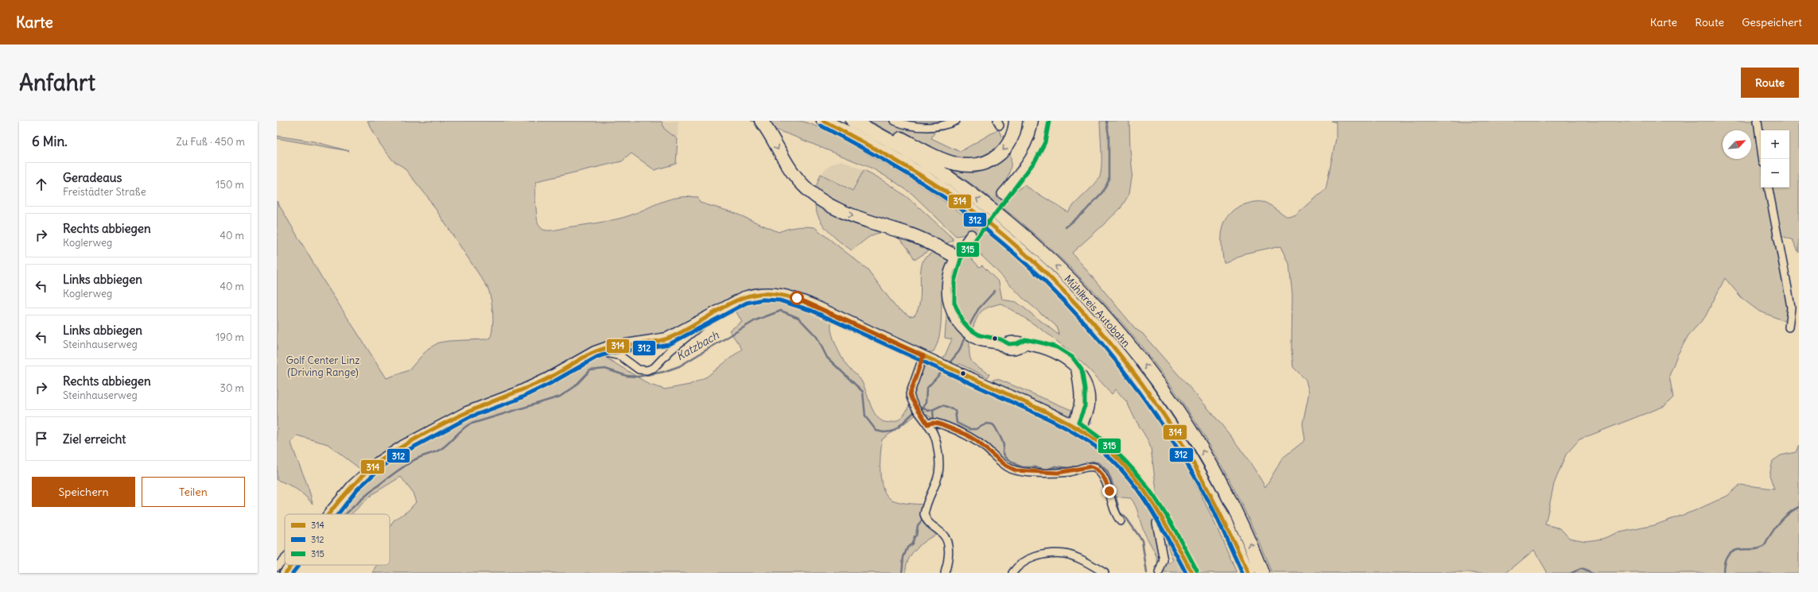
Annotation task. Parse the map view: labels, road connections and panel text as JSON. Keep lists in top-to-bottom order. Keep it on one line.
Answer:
{"streets":{"highway":["Mühlkreis Autobahn"]},"water":["Katzbach"],"parks":["Golf Center Linz (Driving Range)"],"lines":["transit line 314","transit line 315","transit line 312"],"legend":["314","312","315"],"north":"top right","page":{"header":"Karte","nav":["Karte","Route","Gespeichert"],"buttons":["Route",["Speichern","Teilen"]],"title":"Anfahrt","heading":["6 Min.","Zu Fuß · 450 m"],"map_buttons":["+","−"],"list":[["Geradeaus","Freistädter Straße","150 m"],["Rechts abbiegen","Koglerweg","40 m"],["Links abbiegen","Koglerweg","40 m"],["Links abbiegen","Steinhauserweg","190 m"],["Rechts abbiegen","Steinhauserweg","30 m"],"Ziel erreicht"]}}
